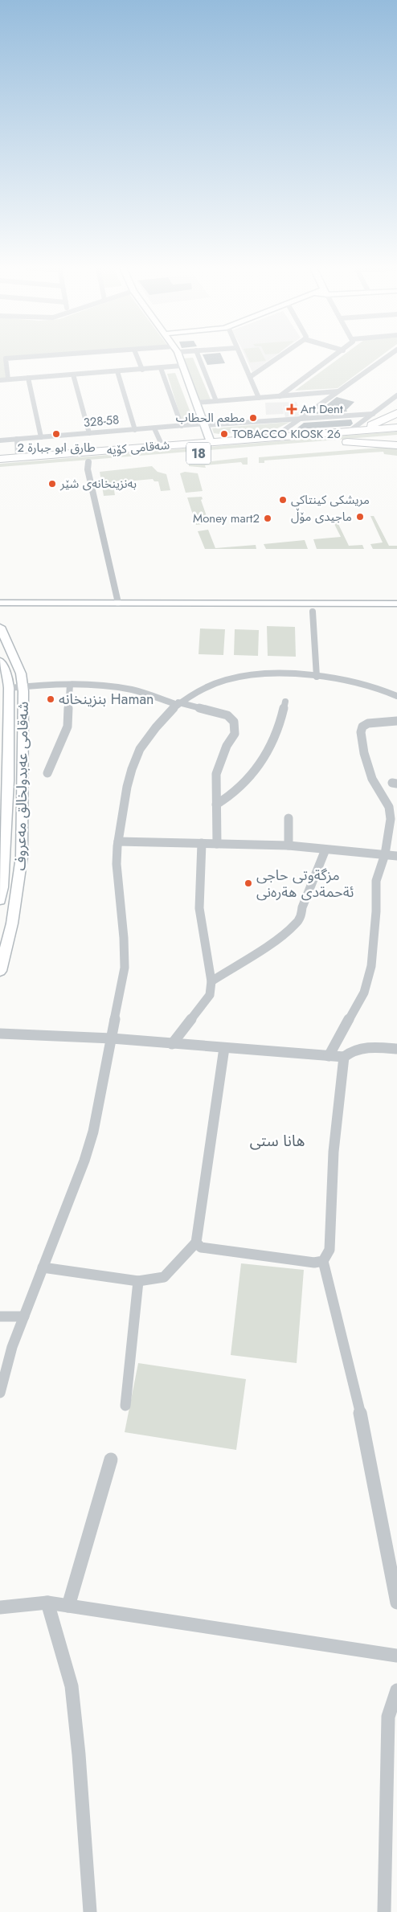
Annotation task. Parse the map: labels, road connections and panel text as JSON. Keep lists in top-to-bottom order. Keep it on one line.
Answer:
{"streets":{"highway":["شەقامی کۆیە","18"],"street":["328-58","شەقامی عەبدولخالق مەعروف"]},"districts":["هانا ستى"],"places":{"health":["Art Dent"],"other":["مطعم الحطاب","طارق ابو جبارة 2","TOBACCO KIOSK 26","بەنزینخانەی شێر","مریشکی کینتاکی","ماجیدی مۆڵ","Money mart2","بنزینخانە Haman","مزگةوتی حاجی ئةحمةدی هةرەنی"]}}
